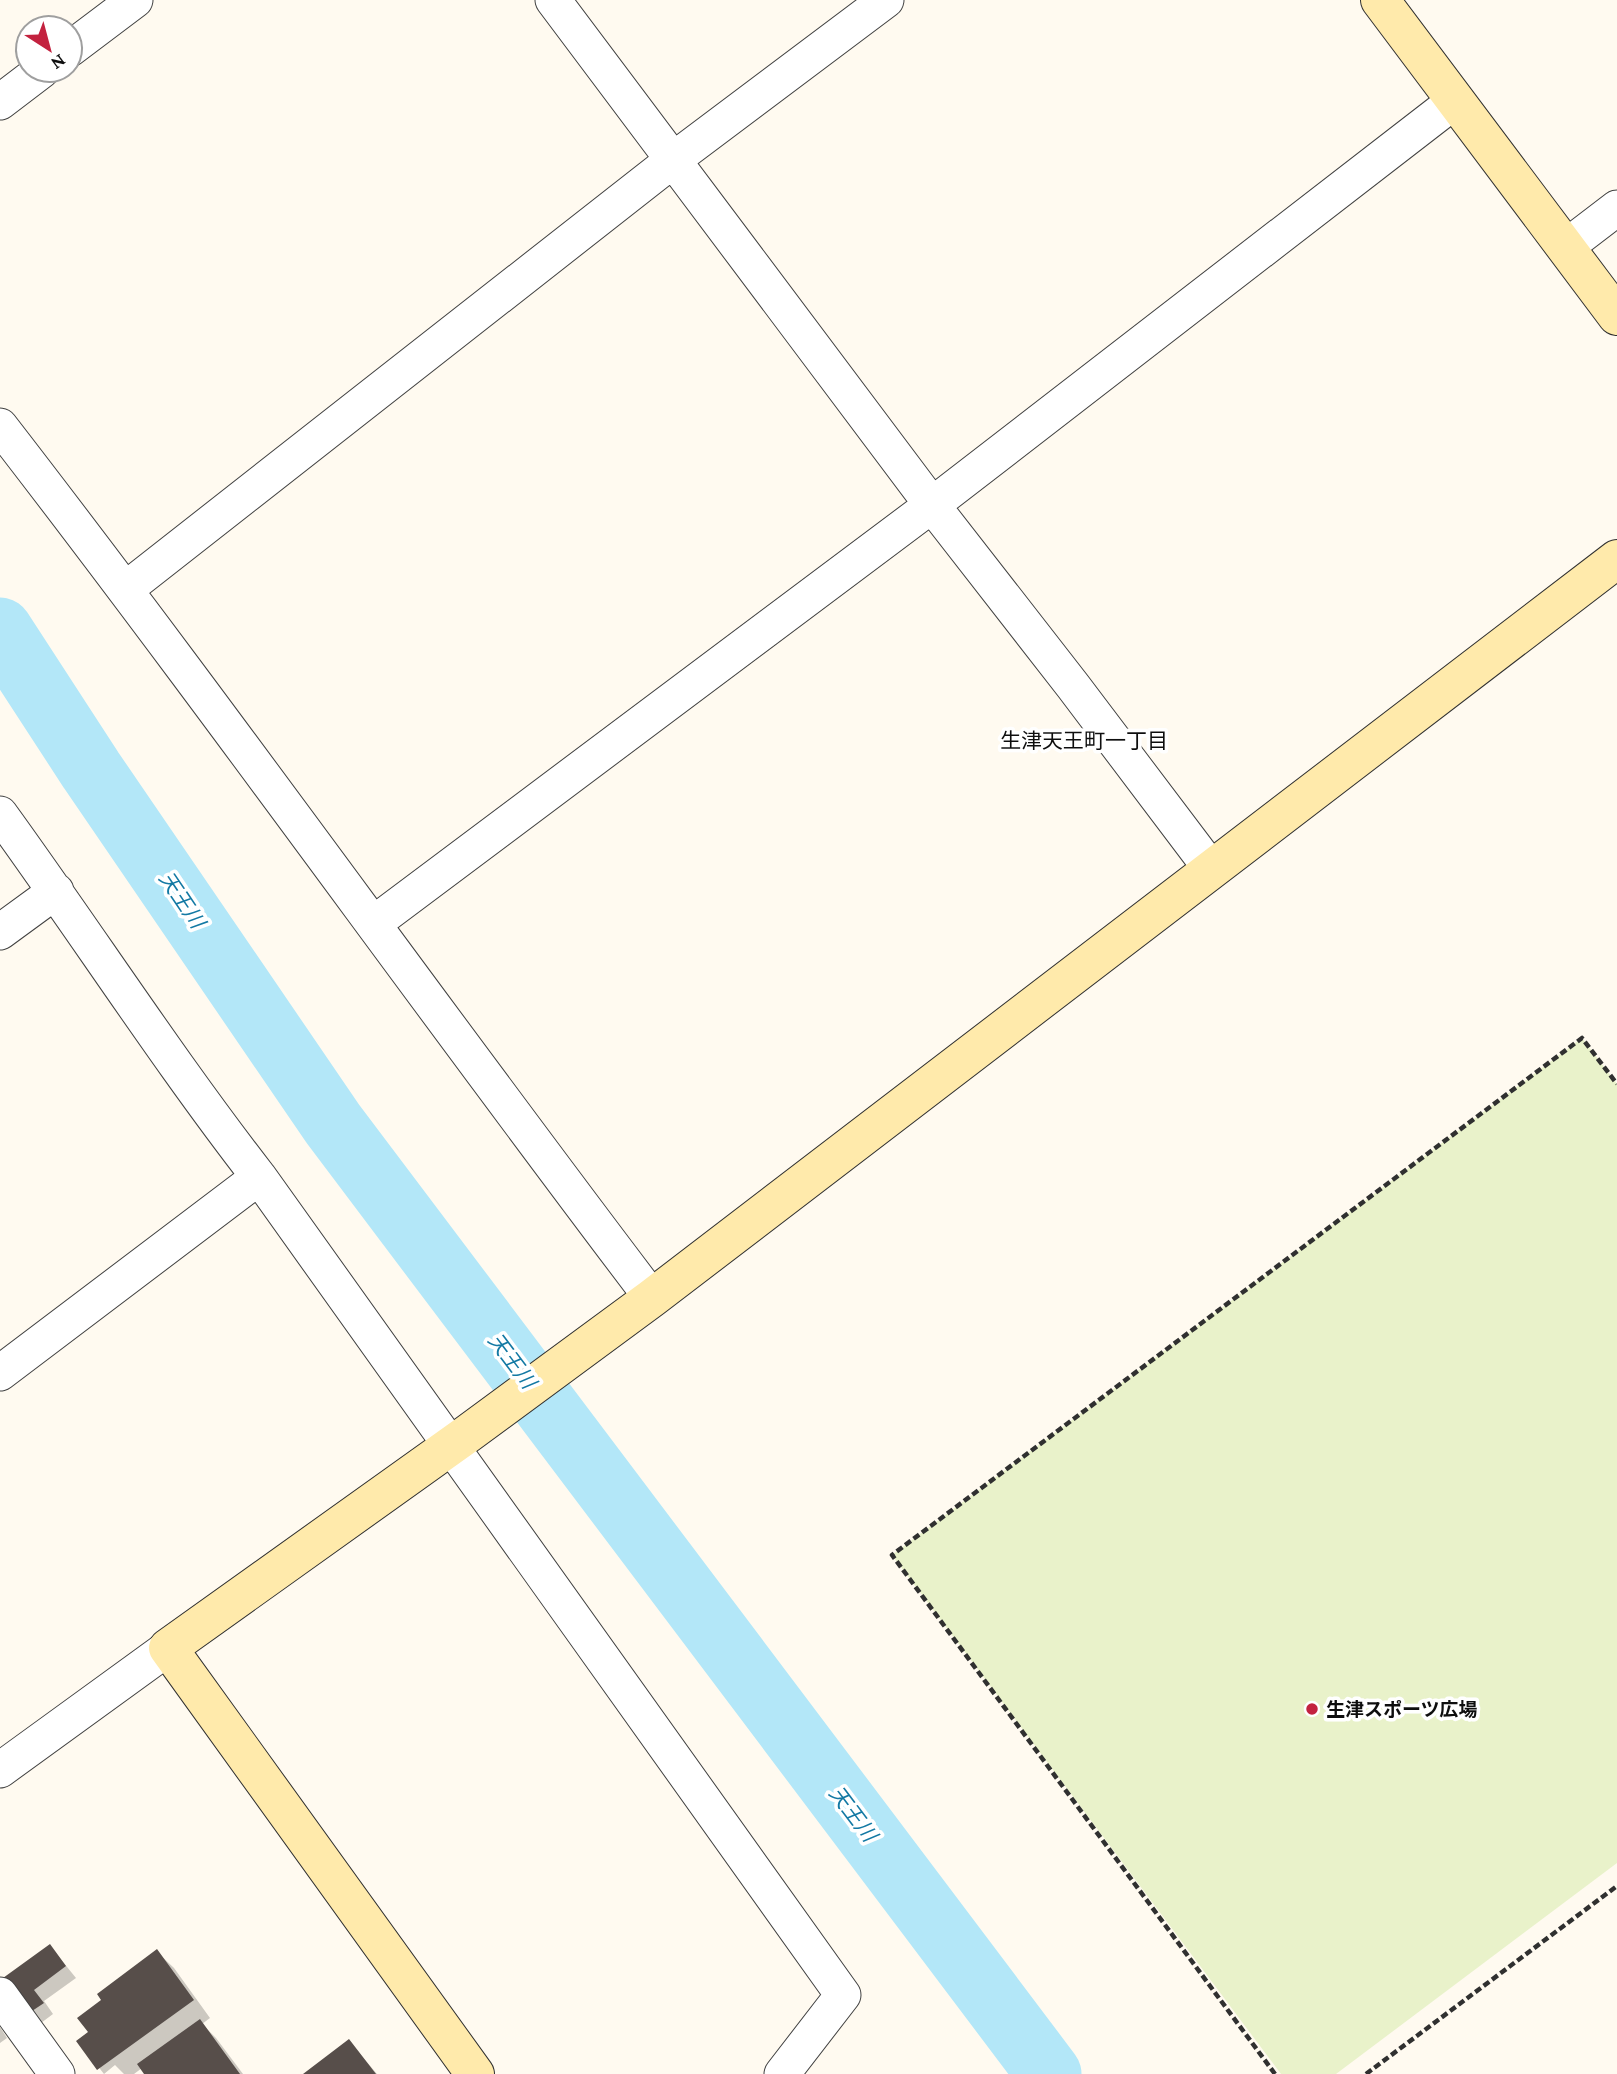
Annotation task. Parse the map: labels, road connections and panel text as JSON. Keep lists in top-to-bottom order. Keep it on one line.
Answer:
{"districts":["生津天王町一丁目"],"water":["天王川"],"places":["生津スポーツ広場"],"north":"bottom right"}
